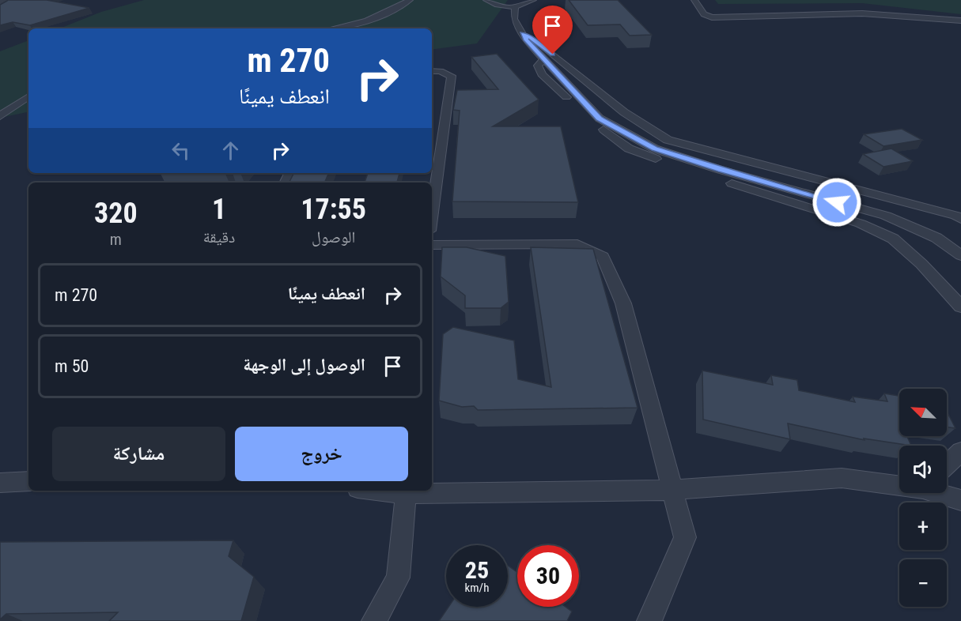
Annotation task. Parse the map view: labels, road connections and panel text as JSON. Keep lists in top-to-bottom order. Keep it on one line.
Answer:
{"north":"top left","page":{"turn":["270 m","انعطف يمينًا"],"eta":["17:55","الوصول","1","دقيقة","320","m"],"list":[{"name":"انعطف يمينًا","value":"270 m"},{"name":"الوصول إلى الوجهة","value":"50 m"}],"map_buttons":["+","−"],"buttons":["خروج","مشاركة"],"speed":"25 km/h","limit":"30"}}
